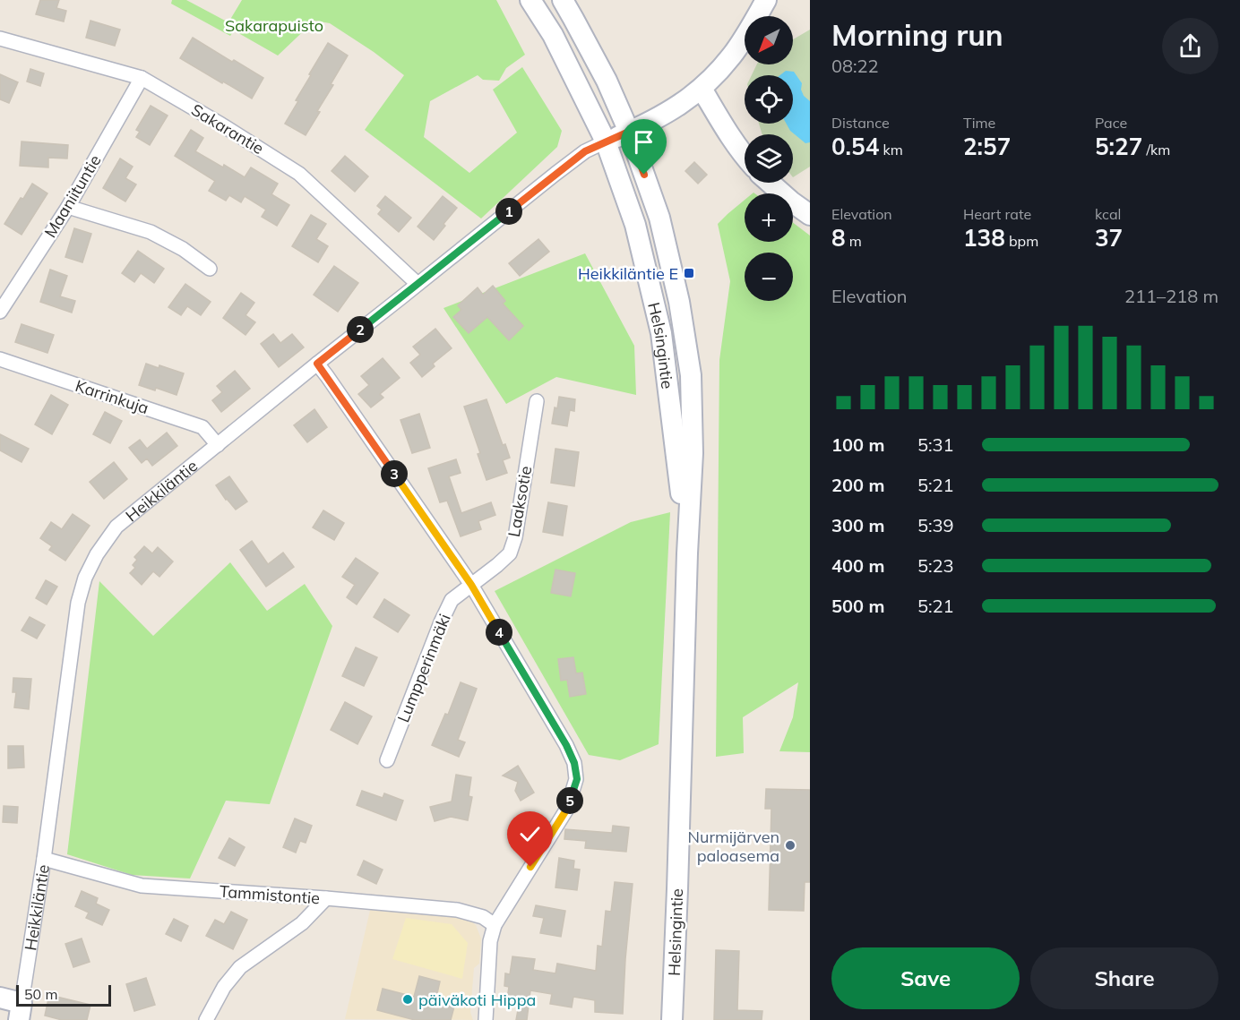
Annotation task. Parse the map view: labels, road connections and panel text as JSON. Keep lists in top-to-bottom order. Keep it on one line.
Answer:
{"streets":{"main road":["Helsingintie"],"street":["Sakarantie","Maaniituntie","Karrinkuja","Heikkiläntie","Laaksotie","Lumpperinmäki","Tammistontie"]},"crossings":[["Sakarantie","Maaniituntie"],["Sakarantie","Heikkiläntie"],["Helsingintie","Heikkiläntie"],["Karrinkuja","Heikkiläntie"],["Heikkiläntie","Tammistontie"],["Laaksotie","Lumpperinmäki"]],"parks":["Sakarapuisto"],"places":{"transit":["Heikkiläntie E"],"other":["Nurmijärven paloasema","päiväkoti Hippa"]},"scale_bar":"50 m","north":"bottom left","page":{"heading":["Morning run","08:22"],"map_buttons":["+","−"],"stats":[["Distance","0.54 km"],["Time","2:57"],["Pace","5:27 /km"],["Elevation","8 m"],["Heart rate","138 bpm"],["kcal","37"]],"pins":["1","2","3","4","5"],"chart":["Elevation","211–218 m"],"list":[{"name":"100 m","note":"5:31"},{"name":"200 m","note":"5:21"},{"name":"300 m","note":"5:39"},{"name":"400 m","note":"5:23"},{"name":"500 m","note":"5:21"}],"buttons":["Save","Share"],"scale":"50 m"}}
